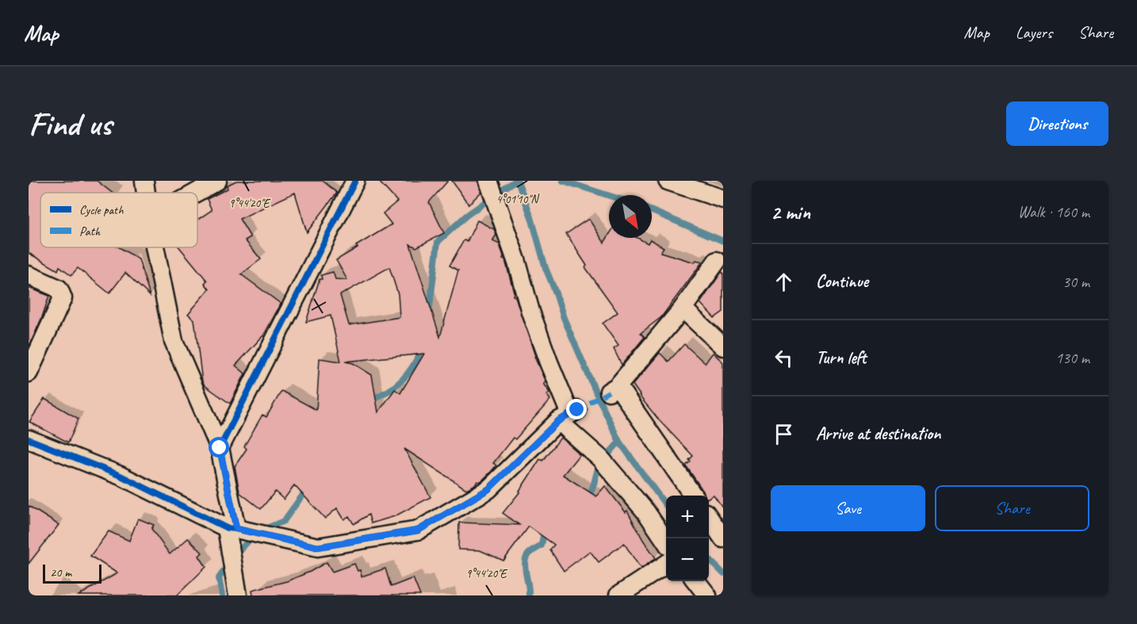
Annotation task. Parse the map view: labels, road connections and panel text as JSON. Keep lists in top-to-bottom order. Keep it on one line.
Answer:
{"legend":["Cycle path","Path"],"scale_bar":"20 m","north":"bottom right","page":{"header":"Map","nav":["Map","Layers","Share"],"buttons":["Directions",["Save","Share"]],"title":"Find us","heading":["2 min","Walk · 160 m"],"list":[["Continue","30 m"],["Turn left","130 m"],"Arrive at destination"],"map_buttons":["+","−"],"scale":"20 m"},"coordinates":["4°01'10\"N","9°44'20\"E"]}
